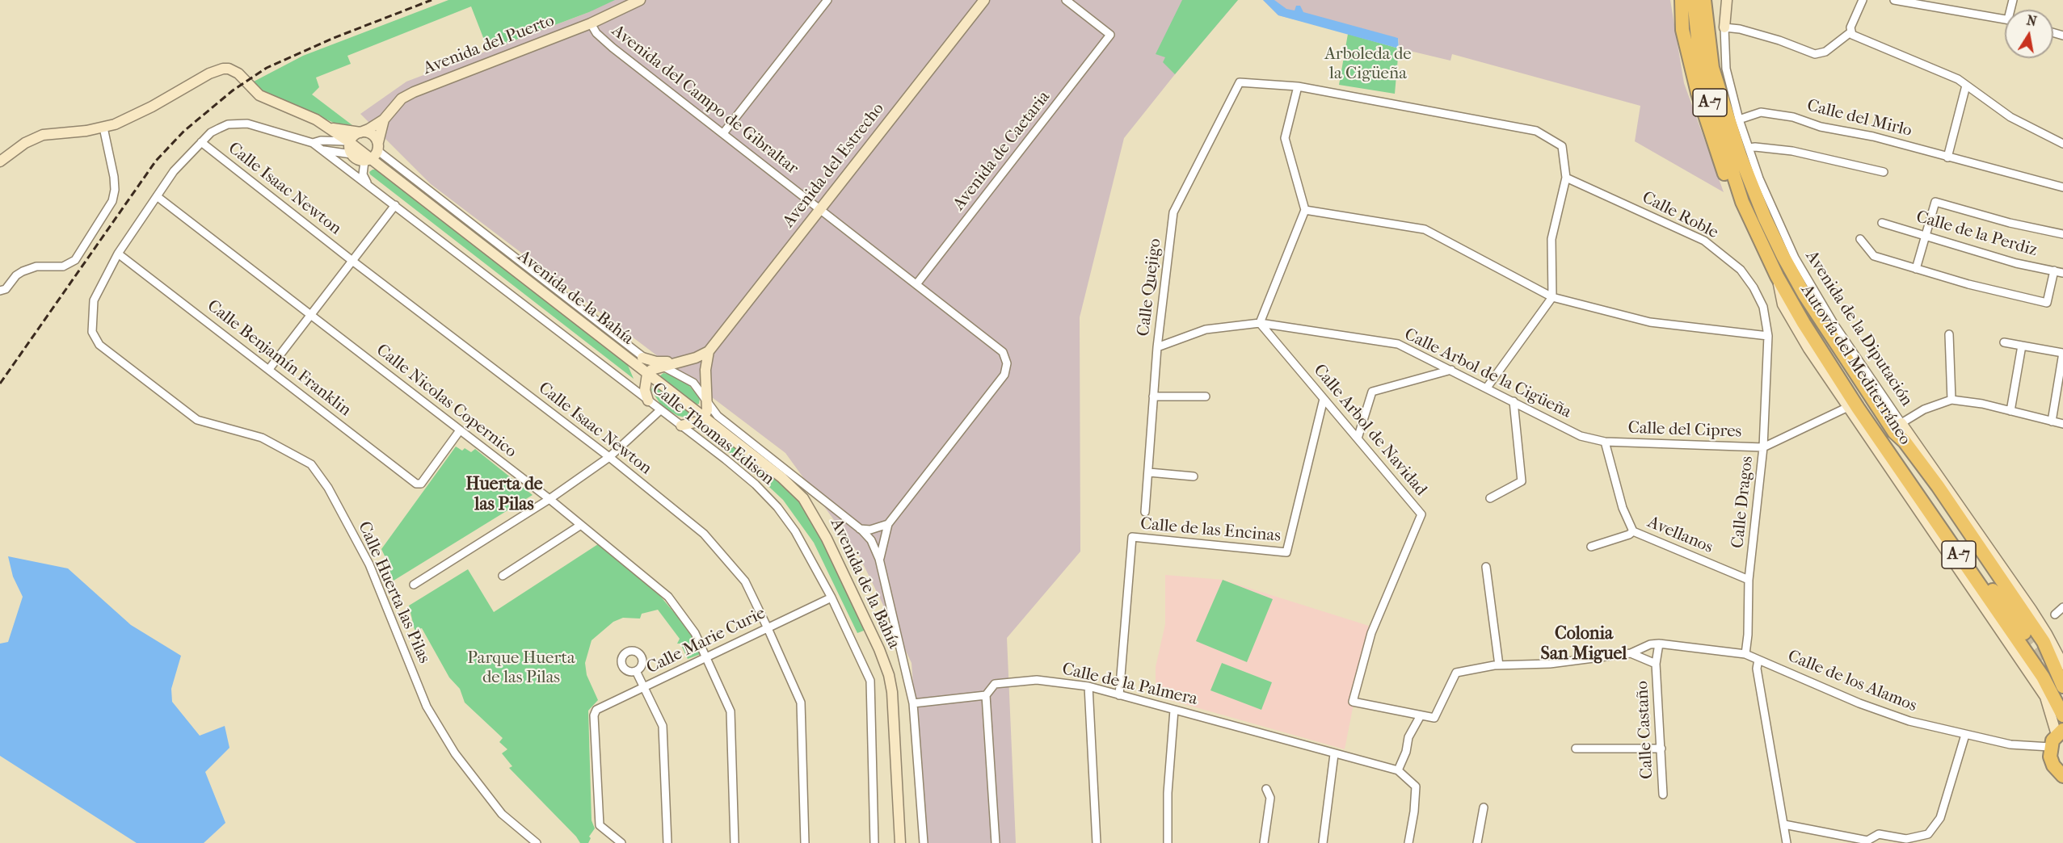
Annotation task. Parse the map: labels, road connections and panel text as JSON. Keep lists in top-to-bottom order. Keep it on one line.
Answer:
{"streets":{"highway":["A-7","Autovía del Mediterráneo"],"street":["Avenida del Puerto","Avenida del Campo de Gibraltar","Calle del Mirlo","Avenida de Caetaria","Avenida del Estrecho","Calle Isaac Newton","Calle Roble","Calle de la Perdiz","Calle Quejigo","Avenida de la Bahía","Avenida de la Diputación","Calle Benjamín Franklin","Calle Arbol de la Cigüeña","Calle Nicolas Copernico","Calle Arbol de Navidad","Calle del Cipres","Calle Thomas Edison","Calle Dragos","Calle de las Encinas","Avellanos","Calle Huerta las Pilas","Calle Marie Curie","Calle de los Alamos","Calle de la Palmera","Calle Castaño"]},"crossings":[["Avenida del Puerto","Avenida del Campo de Gibraltar"],["Avenida del Campo de Gibraltar","Avenida de Caetaria"],["Avenida del Campo de Gibraltar","Avenida del Estrecho"],["Avenida del Campo de Gibraltar","Avenida de la Bahía"],["Calle del Mirlo","Avenida de la Diputación"],["Calle Isaac Newton","Calle Huerta las Pilas"],["Calle Isaac Newton","Calle Marie Curie"],["Calle Roble","Calle del Cipres"],["Calle Roble","Calle Dragos"],["Calle Quejigo","Calle Arbol de la Cigüeña"],["Avenida de la Bahía","Calle de la Palmera"],["Avenida de la Diputación","Autovía del Mediterráneo"],["Calle Benjamín Franklin","Calle Nicolas Copernico"],["Calle Benjamín Franklin","Calle Huerta las Pilas"],["Autovía del Mediterráneo","Calle Dragos"],["Calle Arbol de la Cigüeña","Calle Arbol de Navidad"],["Calle Arbol de la Cigüeña","Calle del Cipres"],["Calle Arbol de la Cigüeña","Avellanos"],["Calle Nicolas Copernico","Calle Huerta las Pilas"],["Calle Nicolas Copernico","Calle Marie Curie"],["Calle Arbol de Navidad","Calle de las Encinas"],["Calle del Cipres","Calle Dragos"],["Calle del Cipres","Avellanos"],["Calle Thomas Edison","Calle Marie Curie"],["Calle Dragos","Avellanos"],["Calle Dragos","Calle de los Alamos"],["Calle de las Encinas","Calle de la Palmera"],["Calle de los Alamos","Calle Castaño"]],"districts":["Huerta de las Pilas","Colonia San Miguel"],"parks":["Arboleda de la Cigüeña","Parque Huerta de las Pilas"],"north":"top"}
